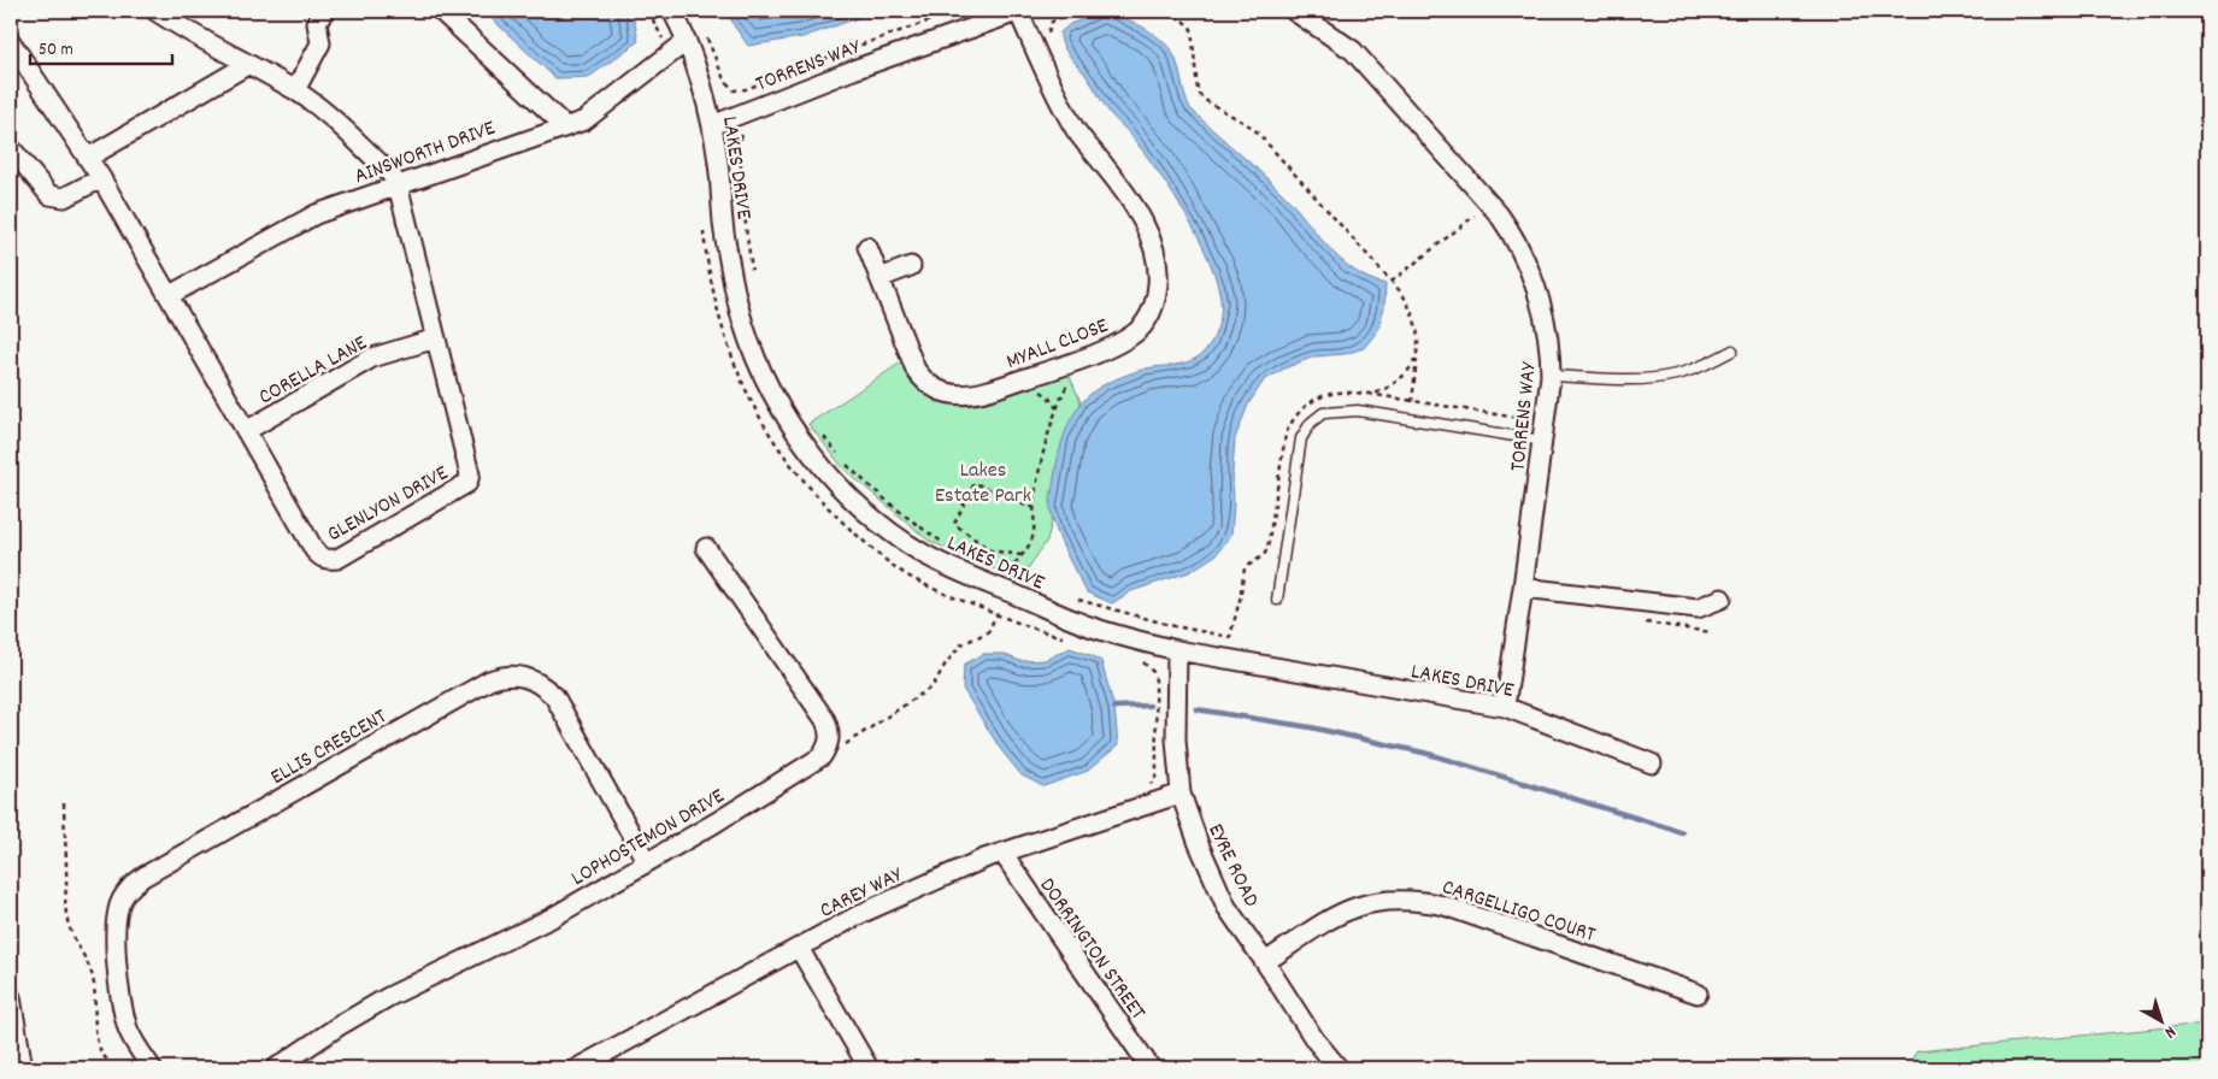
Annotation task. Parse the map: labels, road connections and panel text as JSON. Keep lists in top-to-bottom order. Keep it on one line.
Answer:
{"streets":{"street":["TORRENS WAY","AINSWORTH DRIVE","LAKES DRIVE","MYALL CLOSE","CORELLA LANE","GLENLYON DRIVE","ELLIS CRESCENT","LOPHOSTEMON DRIVE","EYRE ROAD","CAREY WAY","CARGELLIGO COURT","DORRINGTON STREET"]},"crossings":[["TORRENS WAY","LAKES DRIVE"],["TORRENS WAY","MYALL CLOSE"],["AINSWORTH DRIVE","LAKES DRIVE"],["AINSWORTH DRIVE","GLENLYON DRIVE"],["LAKES DRIVE","EYRE ROAD"],["CORELLA LANE","GLENLYON DRIVE"],["ELLIS CRESCENT","LOPHOSTEMON DRIVE"],["EYRE ROAD","CAREY WAY"],["EYRE ROAD","CARGELLIGO COURT"],["CAREY WAY","DORRINGTON STREET"]],"parks":["Lakes Estate Park"],"scale_bar":"50 m","north":"bottom right"}
